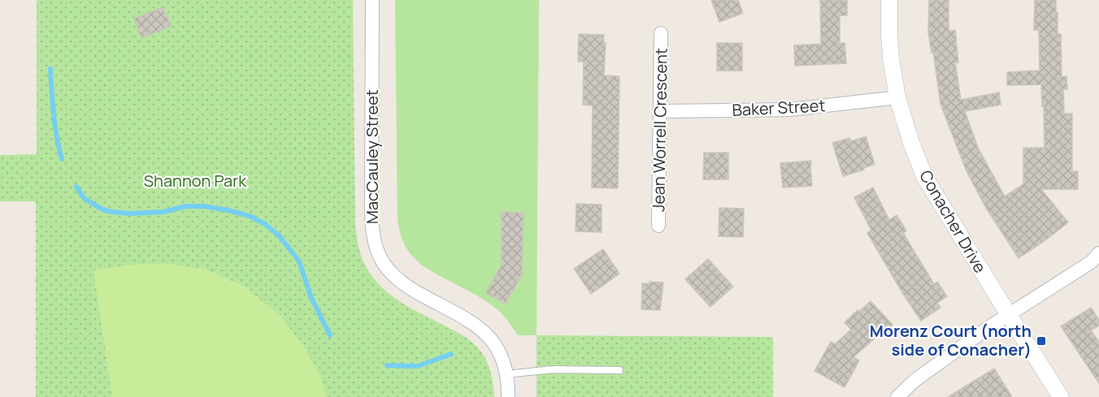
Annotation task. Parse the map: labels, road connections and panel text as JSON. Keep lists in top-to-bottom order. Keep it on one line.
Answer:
{"streets":{"street":["Baker Street","Jean Worrell Crescent","MacCauley Street","Conacher Drive"]},"crossings":[["Baker Street","Jean Worrell Crescent"],["Baker Street","Conacher Drive"]],"parks":["Shannon Park"],"places":{"transit":["Morenz Court (north side of Conacher)"]}}
